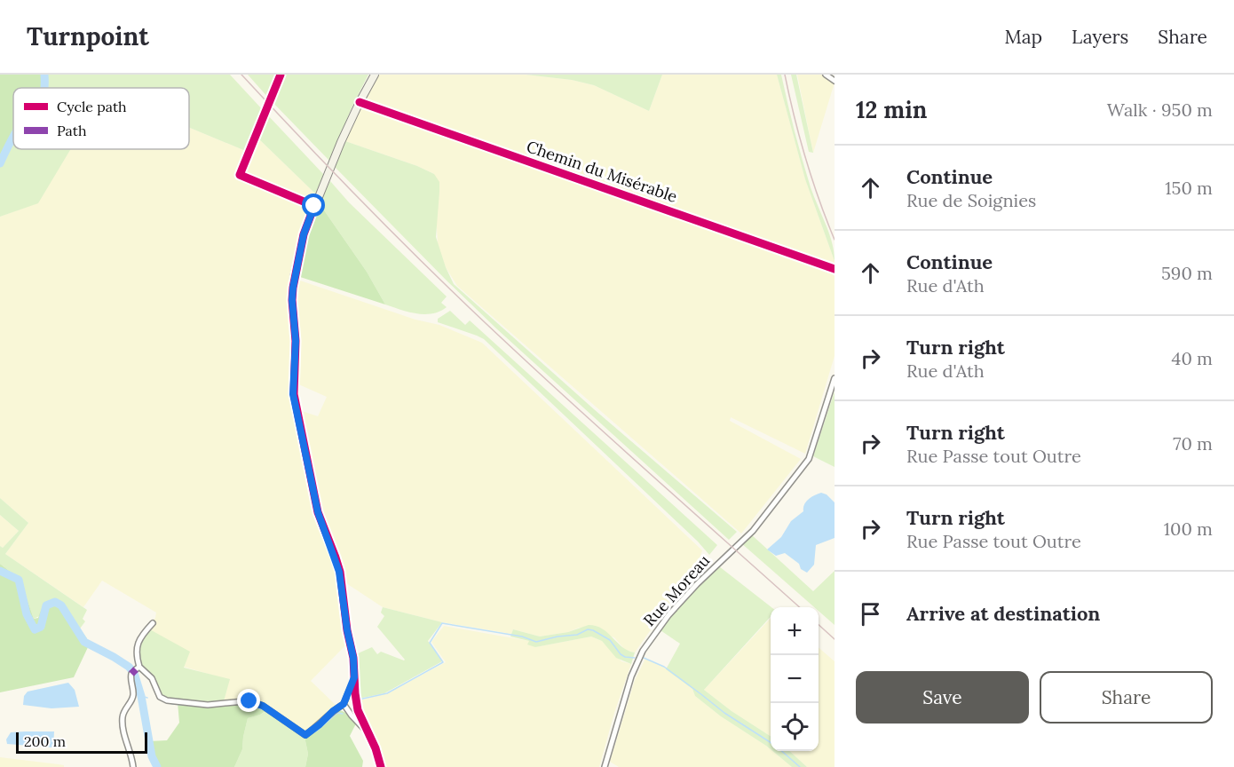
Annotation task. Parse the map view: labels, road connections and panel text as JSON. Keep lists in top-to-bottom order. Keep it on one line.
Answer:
{"streets":{"street":["Chemin du Misérable","Rue Moreau"]},"legend":["Cycle path","Path"],"scale_bar":"200 m","page":{"header":"Turnpoint","nav":["Map","Layers","Share"],"heading":["12 min","Walk · 950 m"],"list":[["Continue","Rue de Soignies","150 m"],["Continue","Rue d'Ath","590 m"],["Turn right","Rue d'Ath","40 m"],["Turn right","Rue Passe tout Outre","70 m"],["Turn right","Rue Passe tout Outre","100 m"],"Arrive at destination"],"map_buttons":["+","−"],"buttons":["Save","Share"],"scale":"200 m"}}
